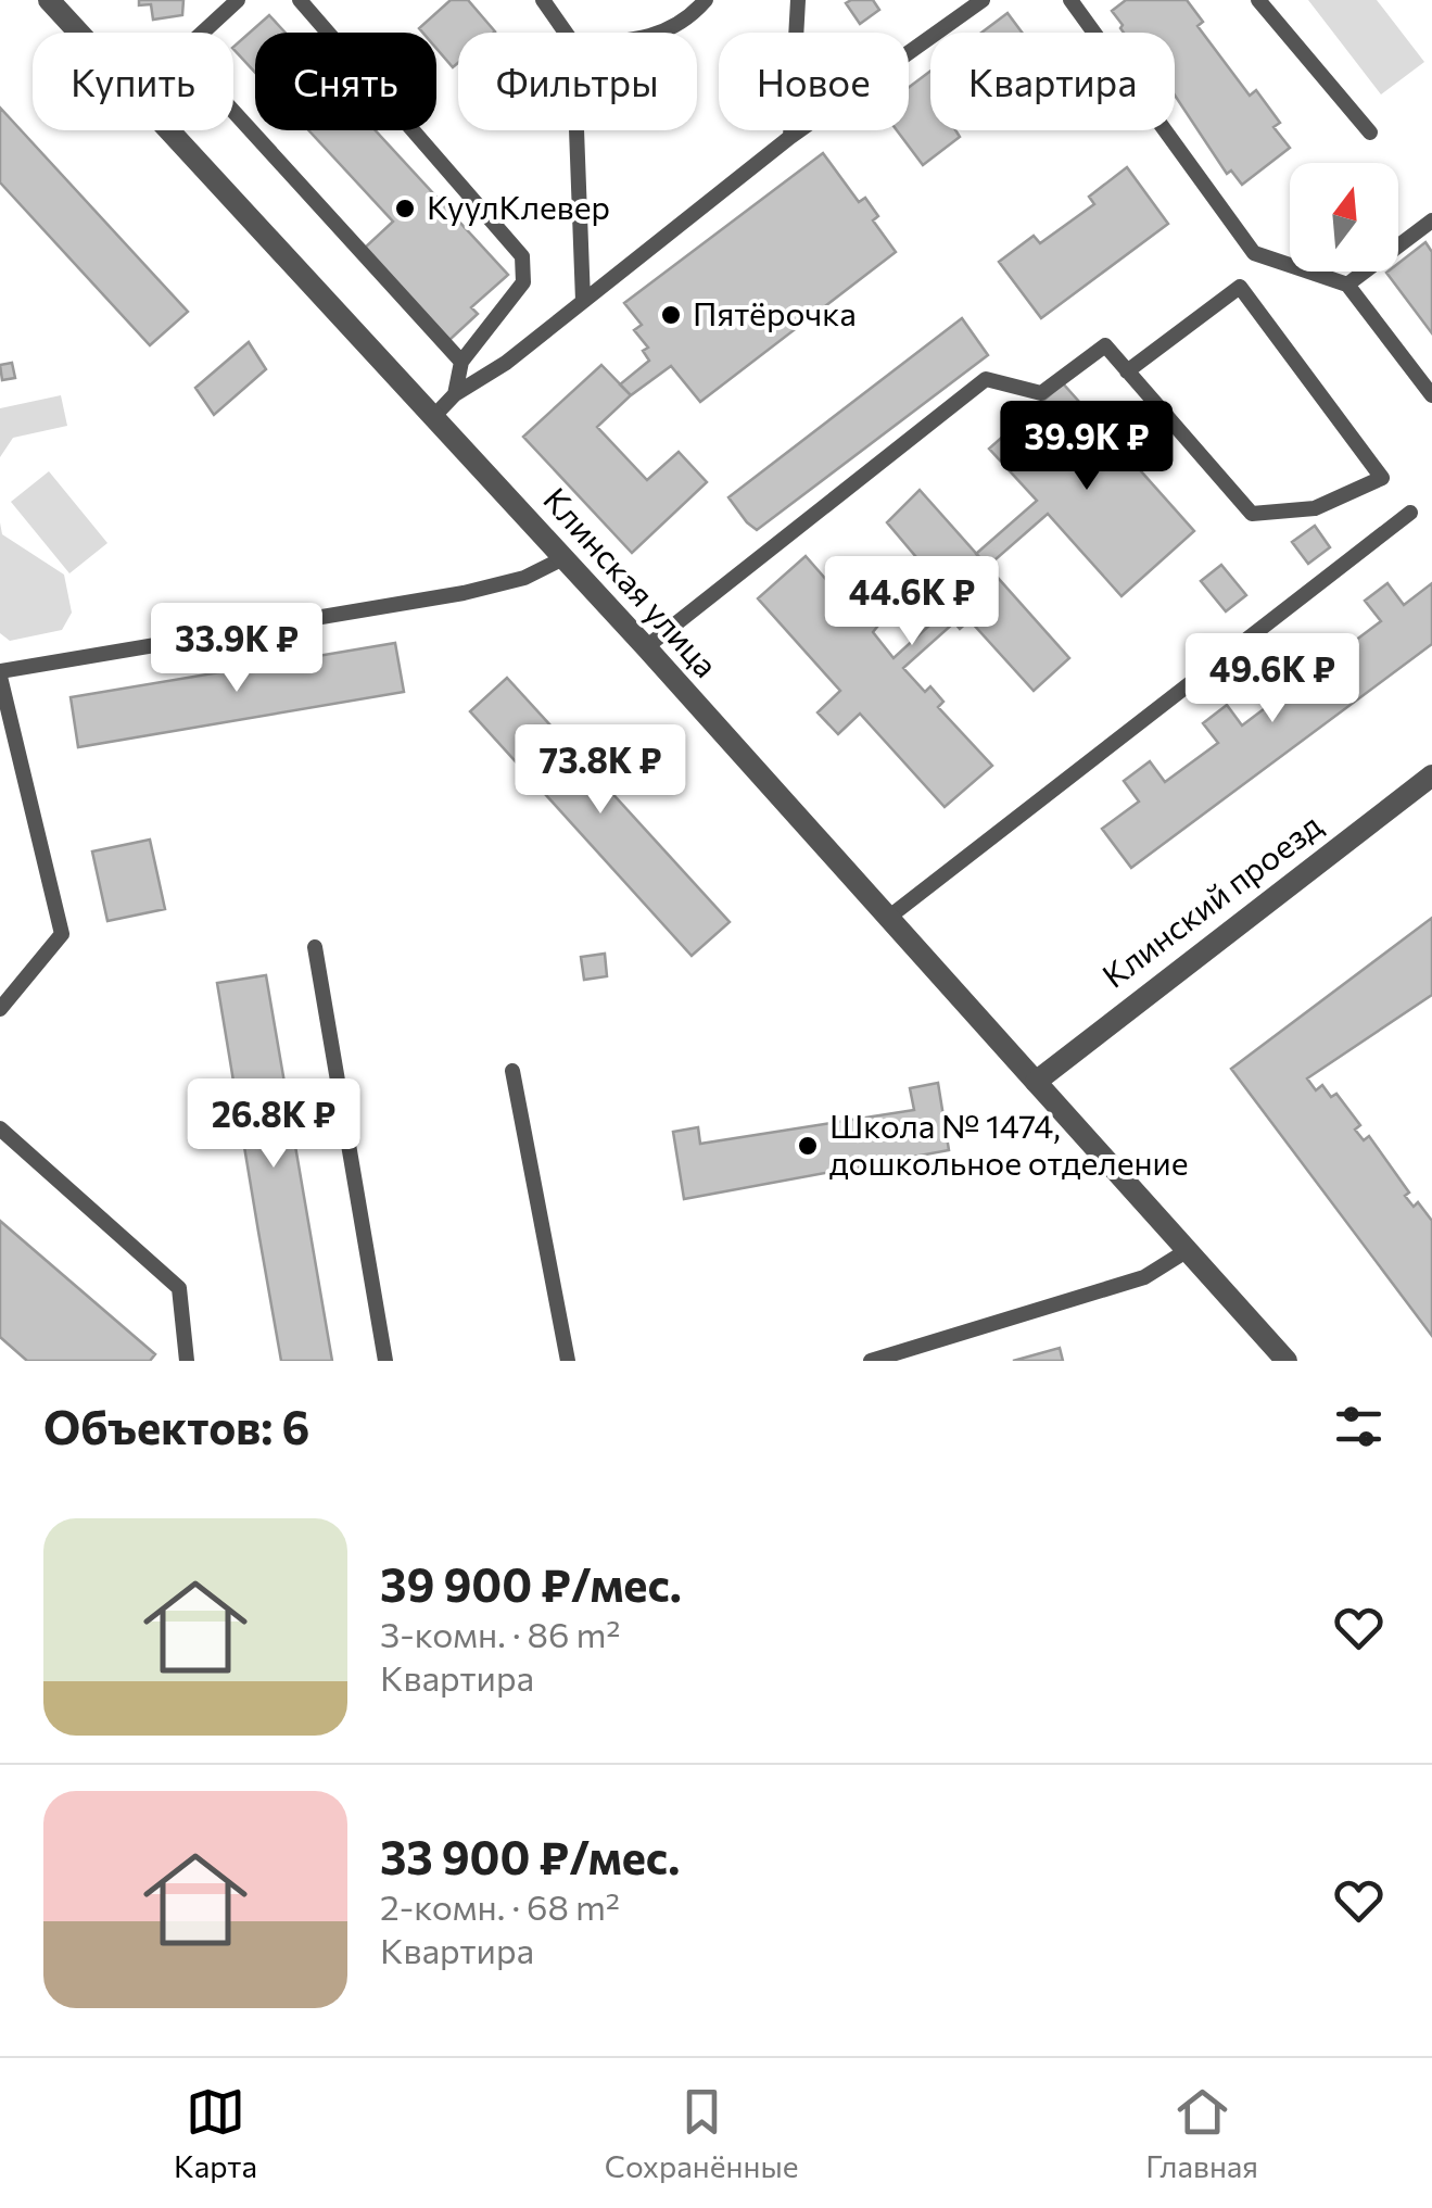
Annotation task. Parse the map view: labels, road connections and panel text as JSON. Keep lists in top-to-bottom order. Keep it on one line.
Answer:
{"streets":{"street":["Клинская улица","Клинский проезд"]},"crossings":[["Клинская улица","Клинский проезд"]],"places":["КуулКлевер","Пятёрочка","Школа № 1474, дошкольное отделение"],"north":"top","page":{"chip":["Купить","Снять","Фильтры","Новое","Квартира"],"price":["39.9K ₽","44.6K ₽","33.9K ₽","49.6K ₽","73.8K ₽","26.8K ₽"],"heading":"Объектов: 6","list":[{"name":"39 900 ₽/мес.","note":"3-комн. · 86 m² · Квартира"},{"name":"33 900 ₽/мес.","note":"2-комн. · 68 m² · Квартира"}],"tabs":["Карта","Сохранённые","Главная"]}}
